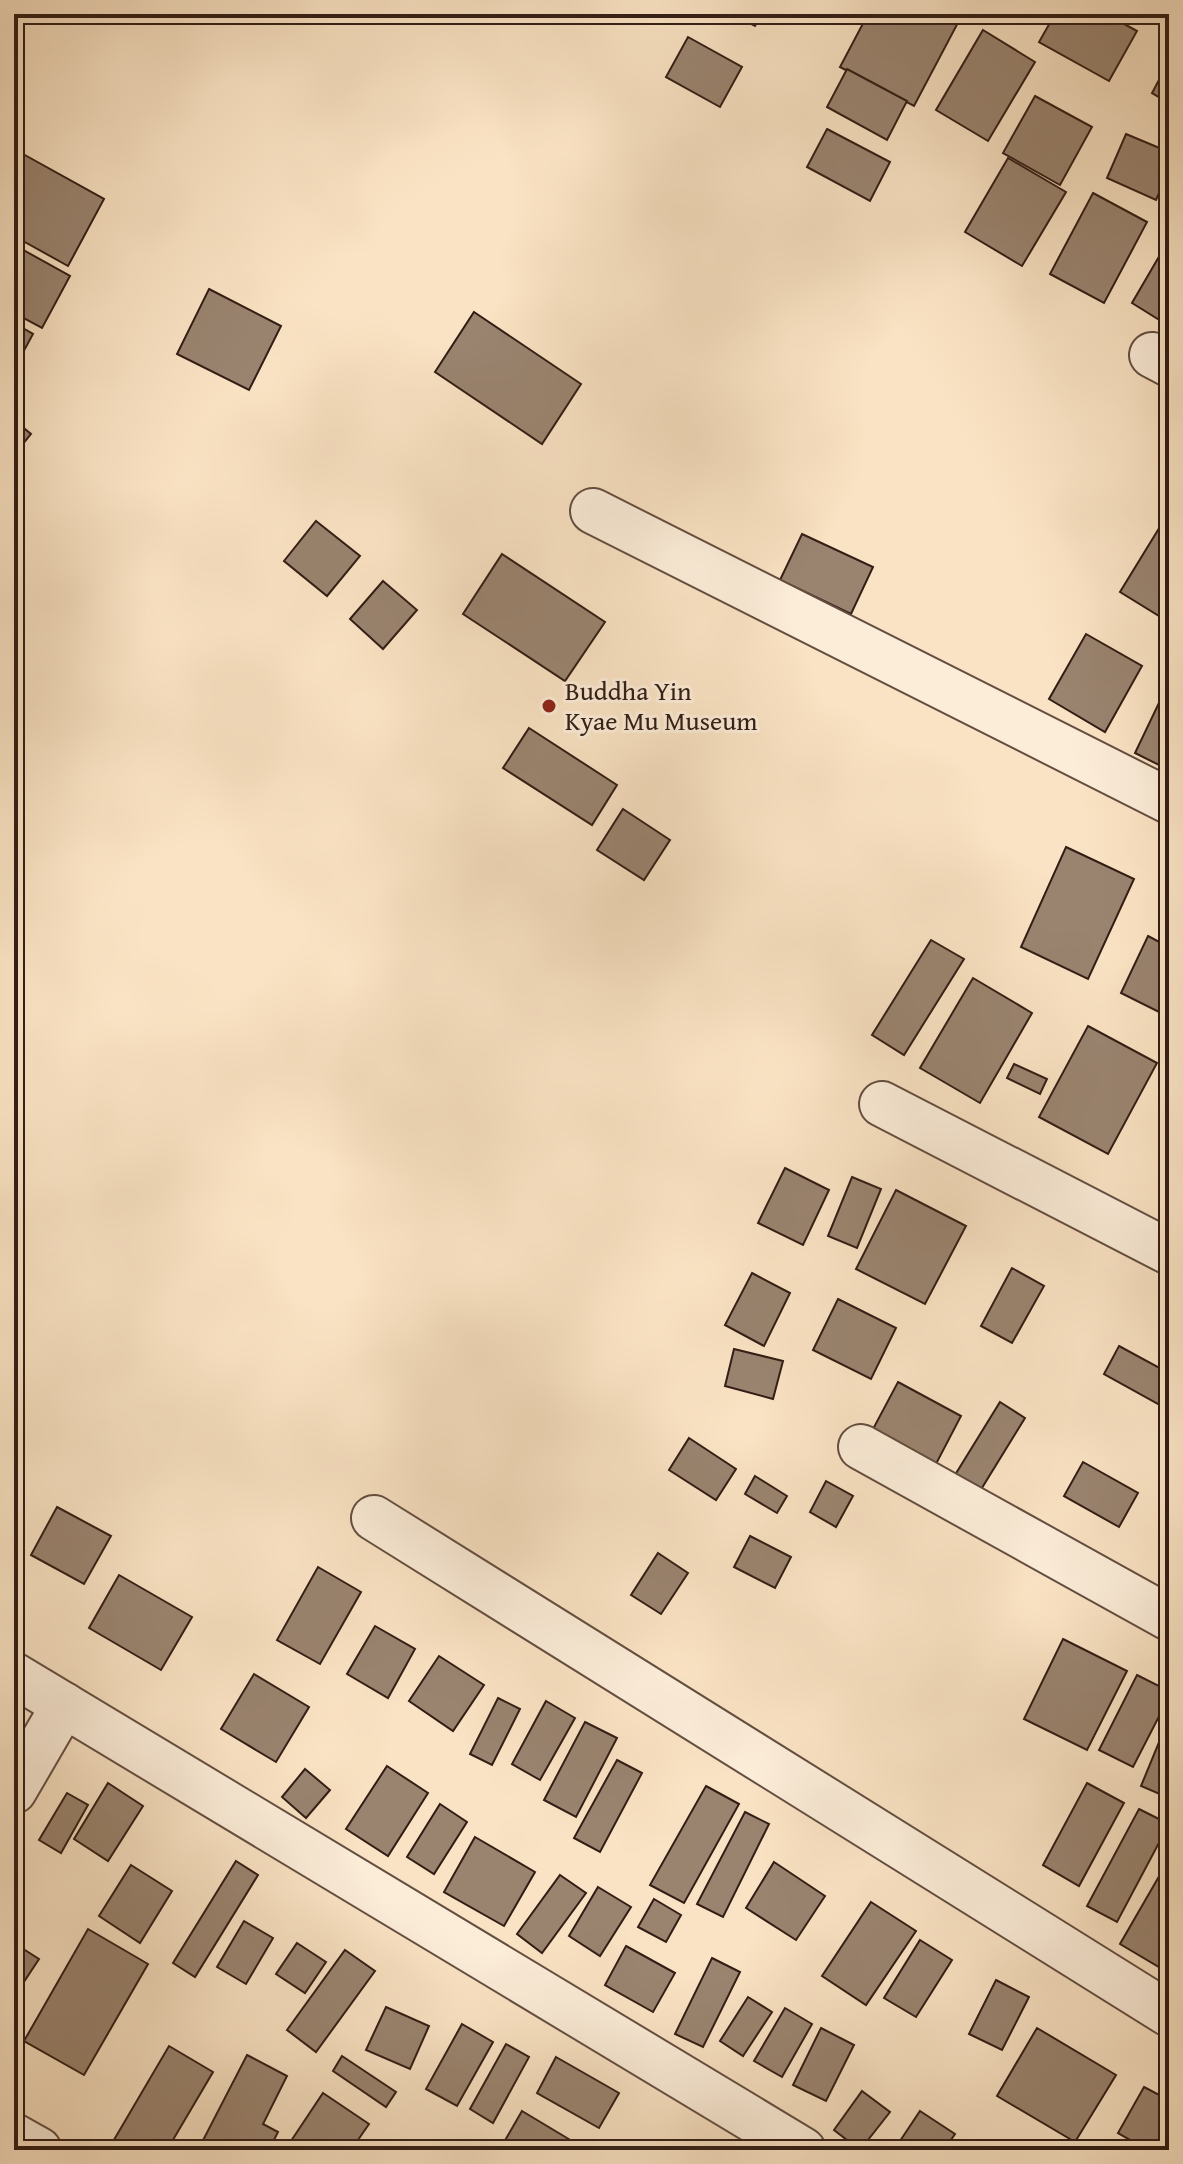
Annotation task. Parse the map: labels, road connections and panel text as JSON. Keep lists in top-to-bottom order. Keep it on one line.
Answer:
{"places":["Buddha Yin Kyae Mu Museum"]}
